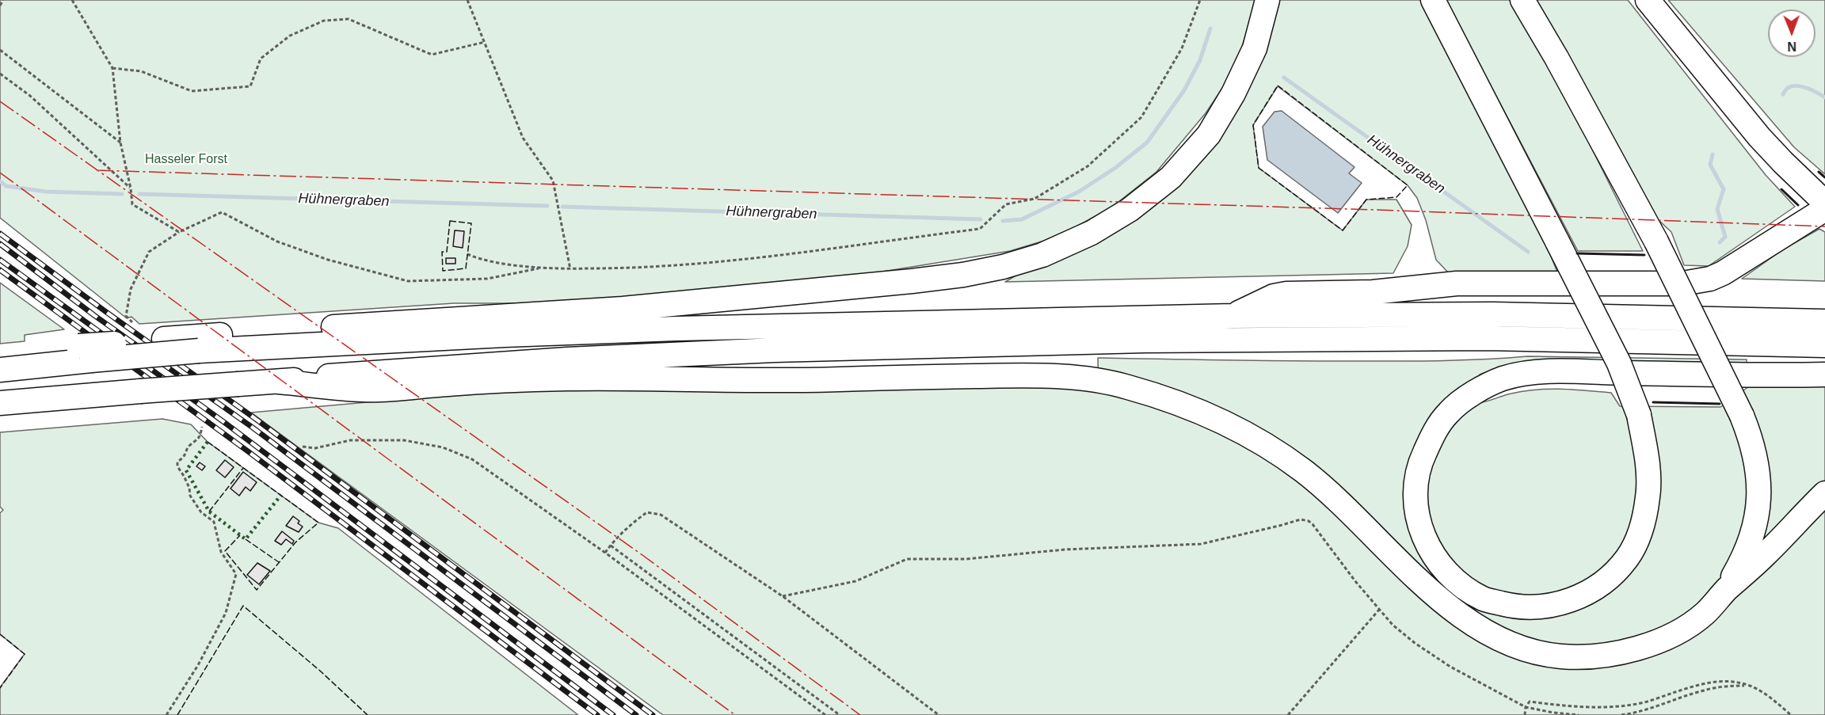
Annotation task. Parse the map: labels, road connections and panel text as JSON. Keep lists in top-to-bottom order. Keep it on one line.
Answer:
{"water":["Hühnergraben"],"parks":["Hasseler Forst"],"north":"bottom"}
